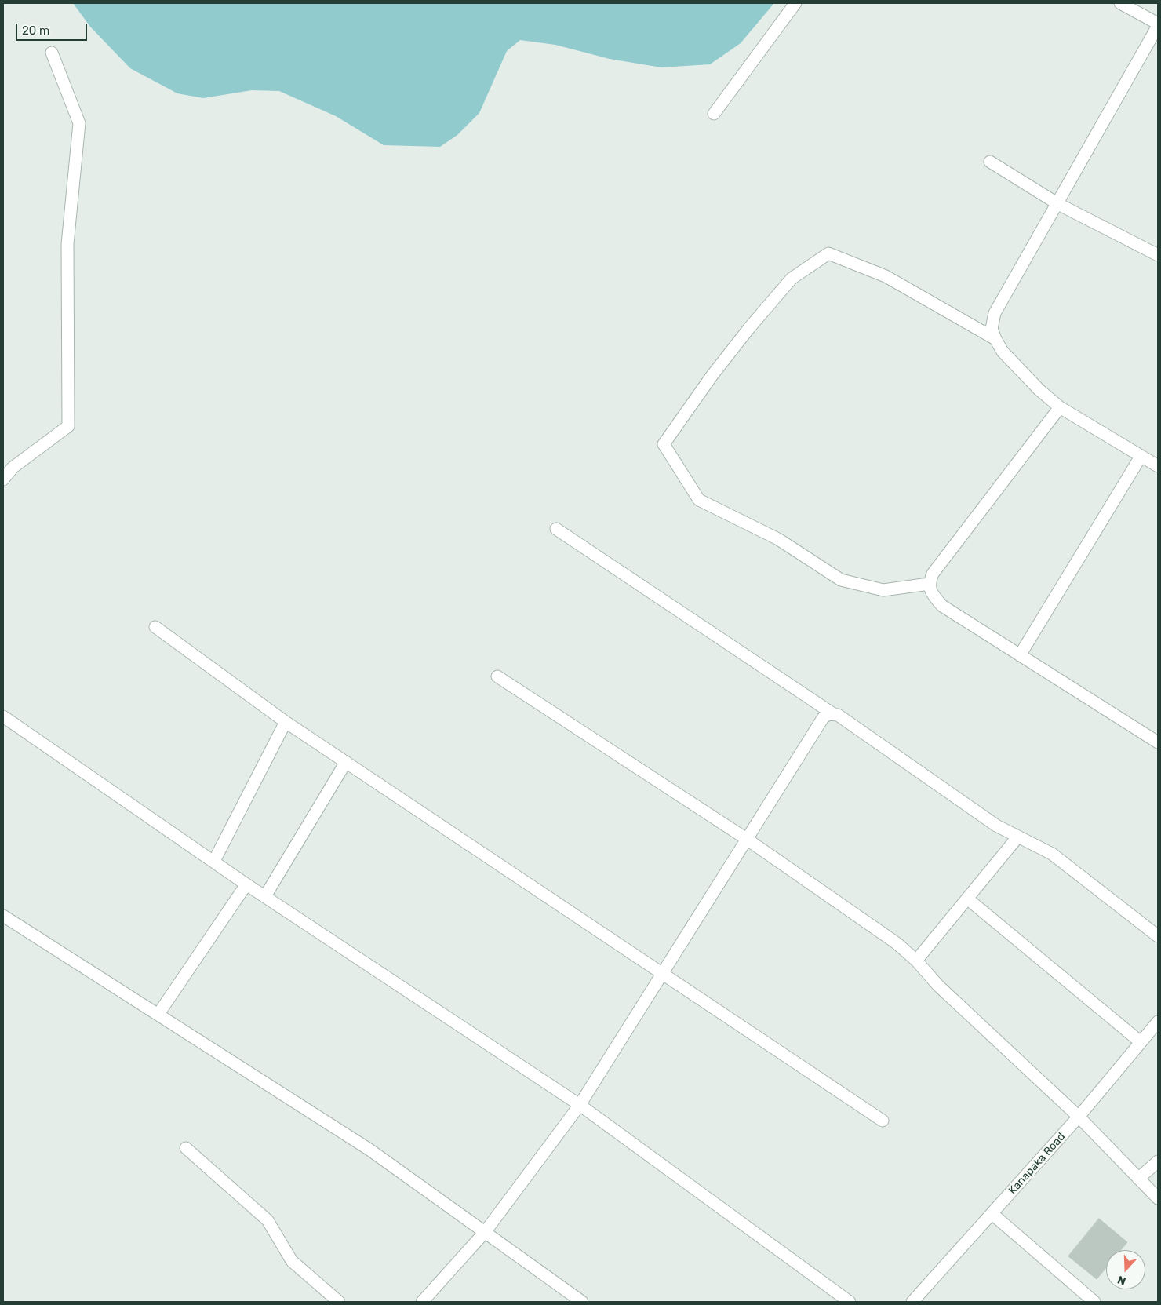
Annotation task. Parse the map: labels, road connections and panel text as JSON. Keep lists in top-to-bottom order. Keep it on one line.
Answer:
{"streets":{"street":["Kanapaka Road"]},"scale_bar":"20 m","north":"bottom"}
